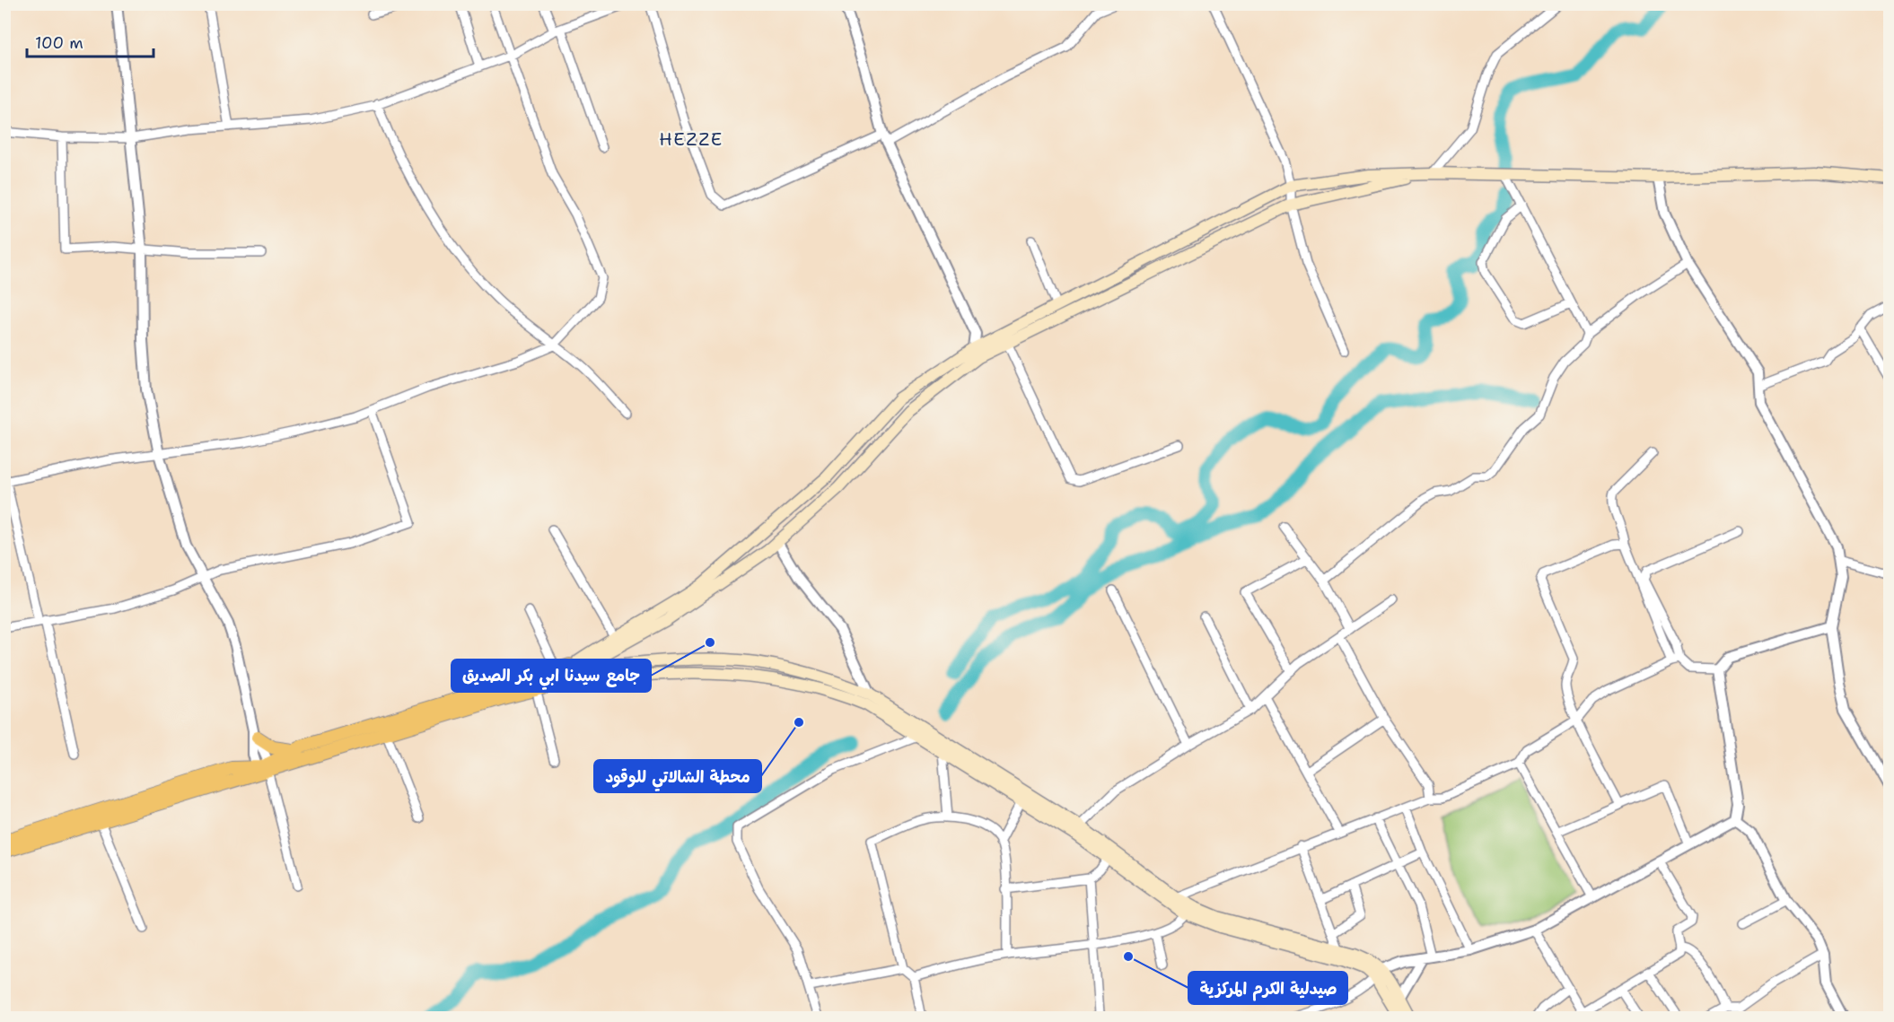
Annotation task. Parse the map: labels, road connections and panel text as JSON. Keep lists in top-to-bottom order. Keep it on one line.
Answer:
{"districts":["HEZZE"],"places":["جامع سيدنا ابي بكر الصديق","محطة الشالاتي للوقود","صيدلية الكرم المركزية"],"scale_bar":"100 m"}
